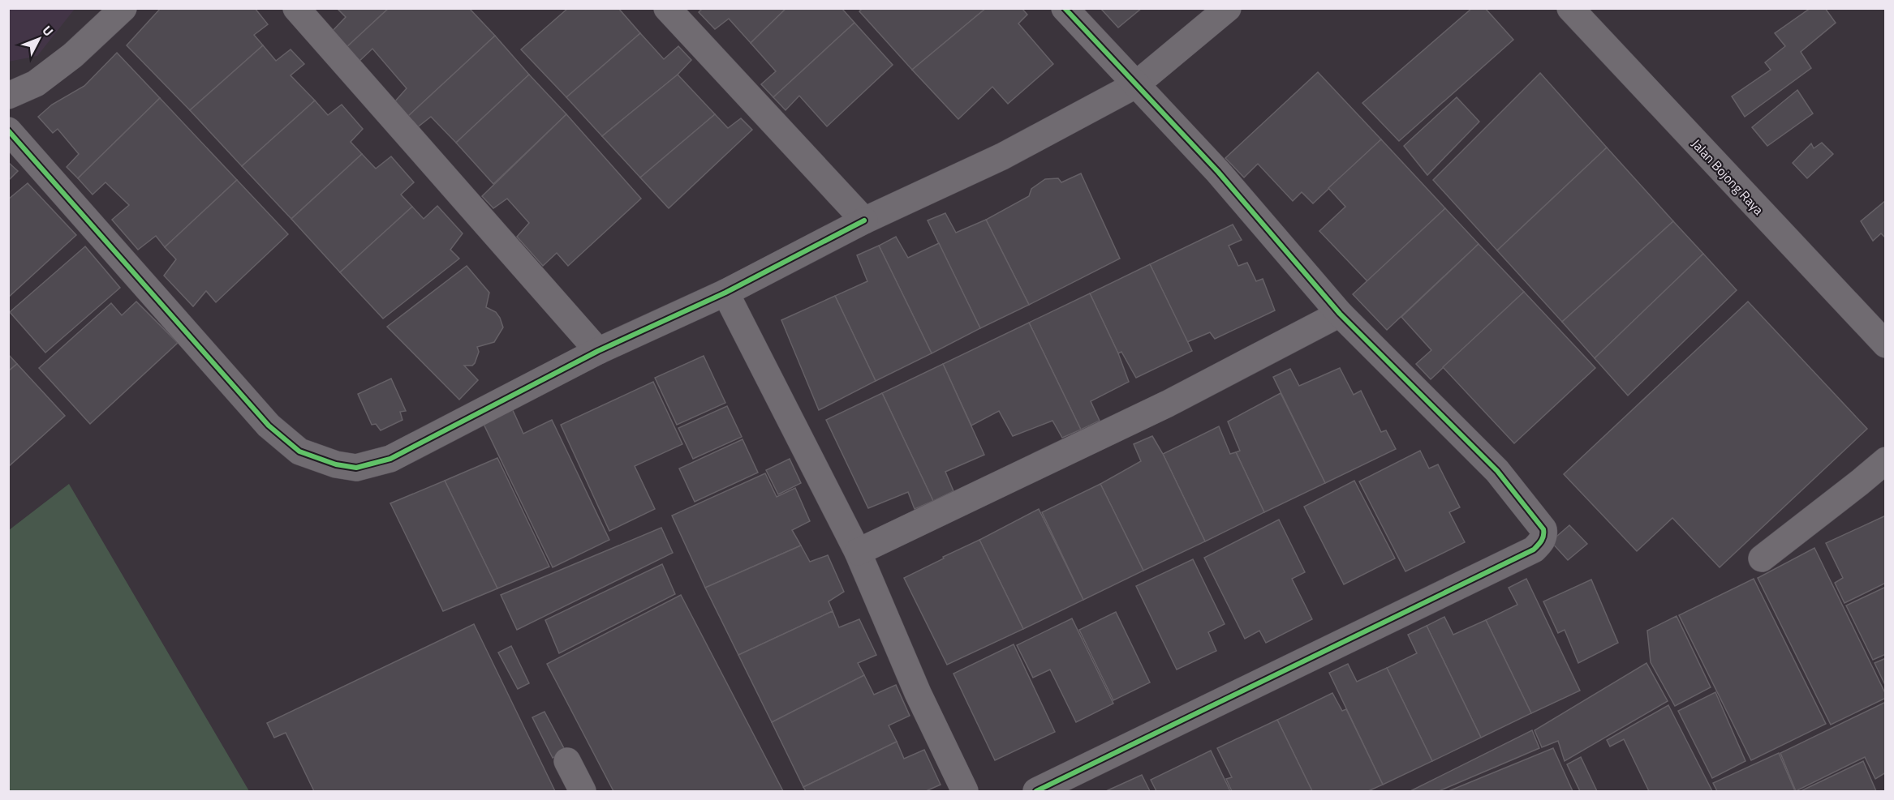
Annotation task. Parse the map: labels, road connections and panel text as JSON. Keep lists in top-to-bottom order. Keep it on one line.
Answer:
{"streets":{"street":["Jalan Bojong Raya"]},"north":"top right"}
